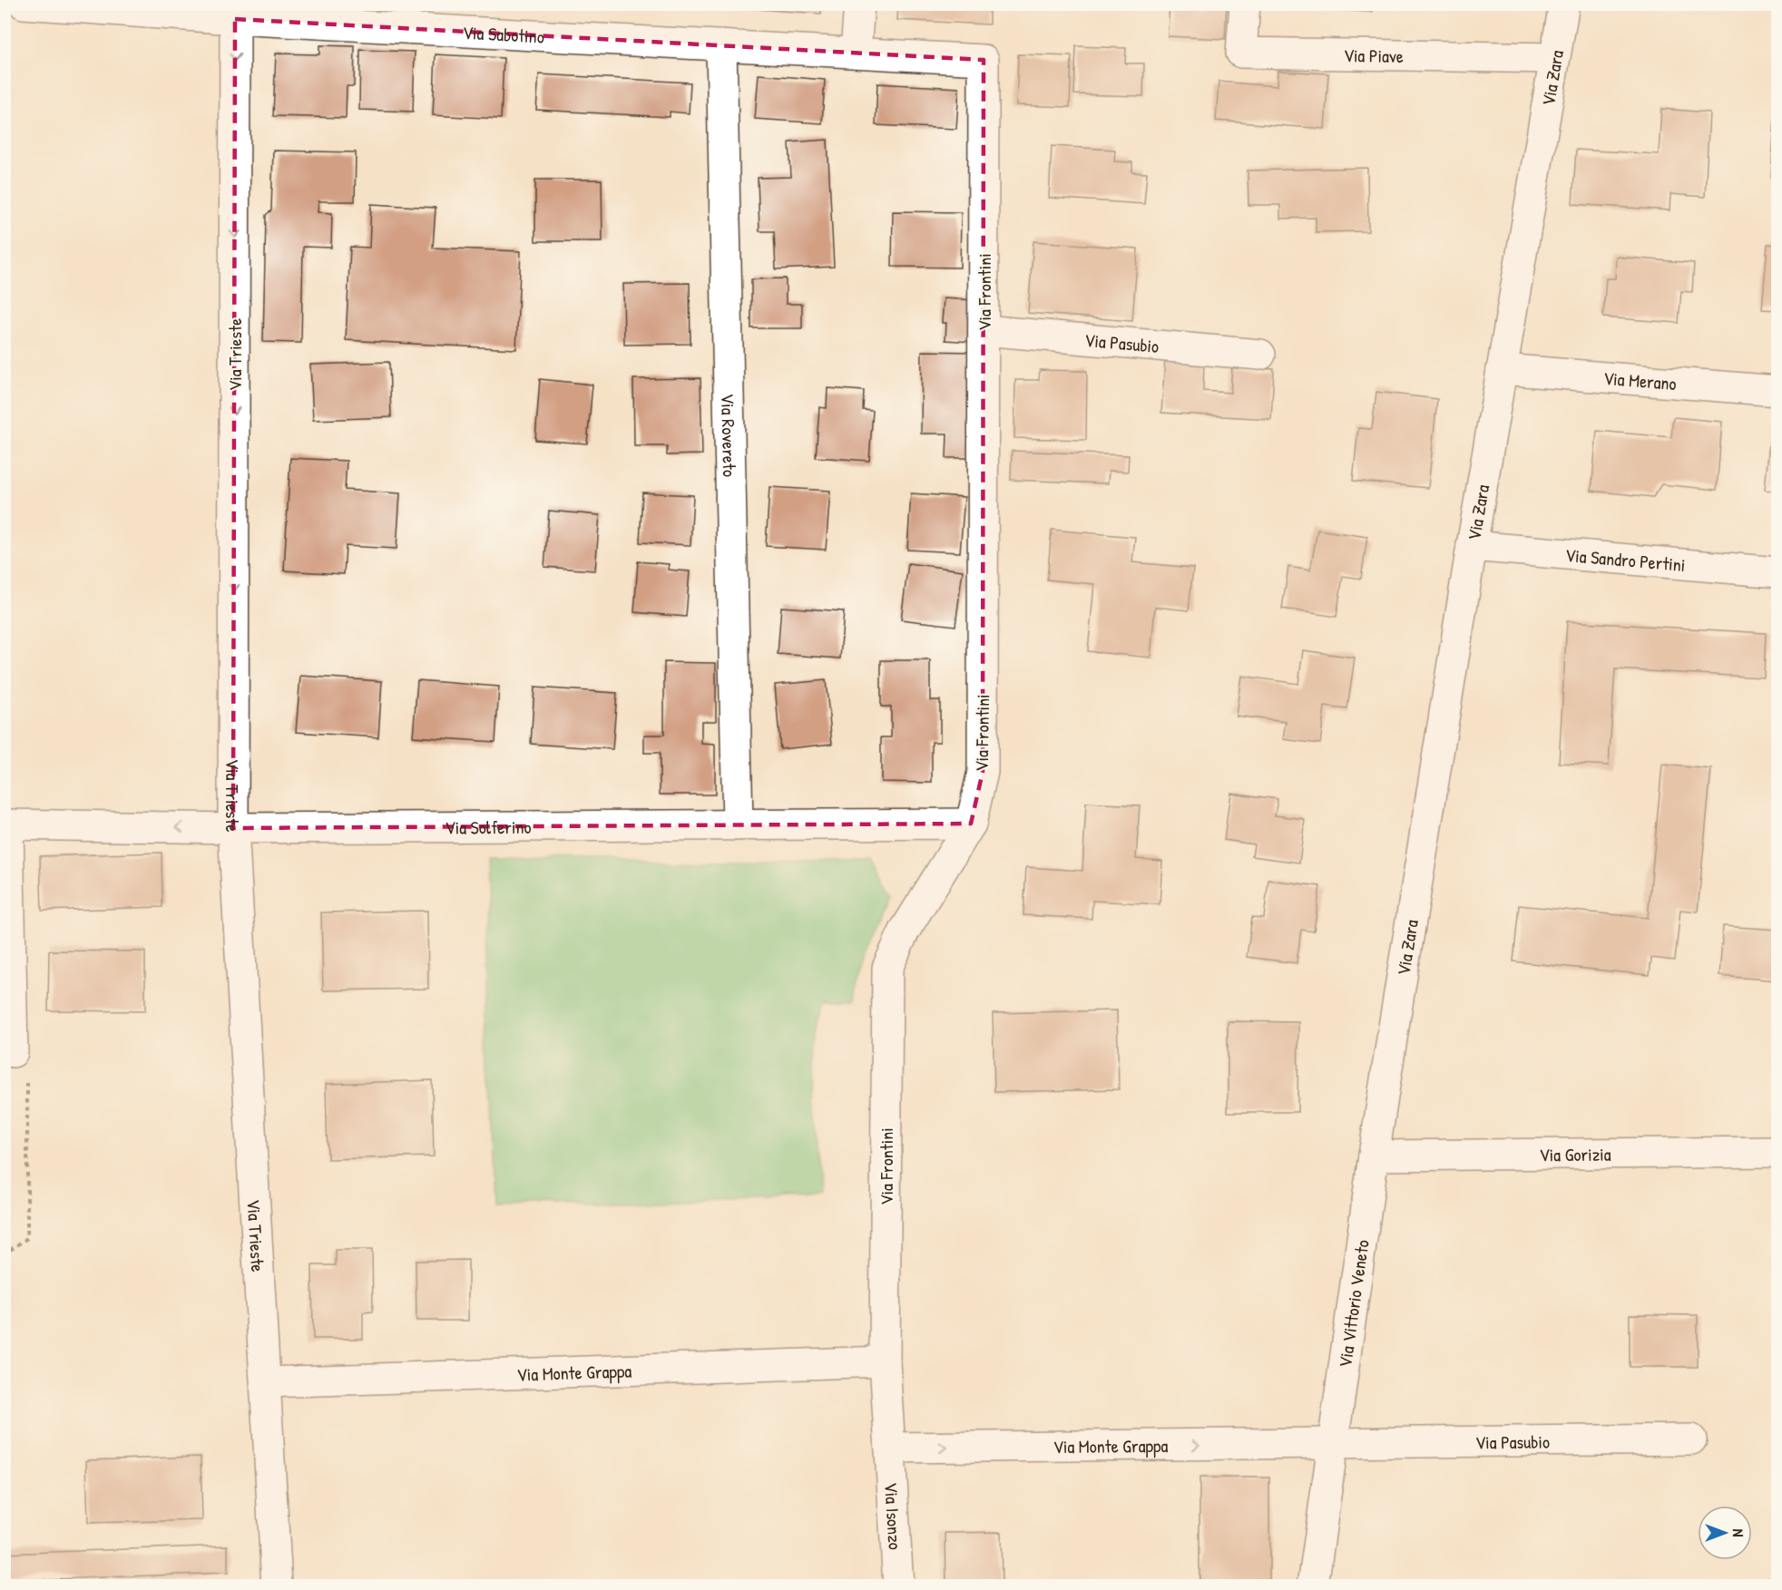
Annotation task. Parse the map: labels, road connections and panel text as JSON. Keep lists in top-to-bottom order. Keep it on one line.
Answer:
{"streets":{"street":["Via Sabotino","Via Piave","Via Zara","Via Frontini","Via Pasubio","Via Trieste","Via Merano","Via Rovereto","Via Sandro Pertini","Via Solferino","Via Gorizia","Via Vittorio Veneto","Via Monte Grappa","Via Isonzo"]},"crossings":[["Via Sabotino","Via Frontini"],["Via Sabotino","Via Trieste"],["Via Sabotino","Via Rovereto"],["Via Piave","Via Zara"],["Via Zara","Via Merano"],["Via Zara","Via Sandro Pertini"],["Via Zara","Via Vittorio Veneto"],["Via Frontini","Via Pasubio"],["Via Frontini","Via Solferino"],["Via Frontini","Via Monte Grappa"],["Via Frontini","Via Isonzo"],["Via Pasubio","Via Vittorio Veneto"],["Via Pasubio","Via Monte Grappa"],["Via Trieste","Via Solferino"],["Via Trieste","Via Monte Grappa"],["Via Rovereto","Via Solferino"],["Via Gorizia","Via Vittorio Veneto"],["Via Vittorio Veneto","Via Monte Grappa"],["Via Monte Grappa","Via Isonzo"]],"one_way":["Via Trieste","Via Monte Grappa"],"north":"right"}
